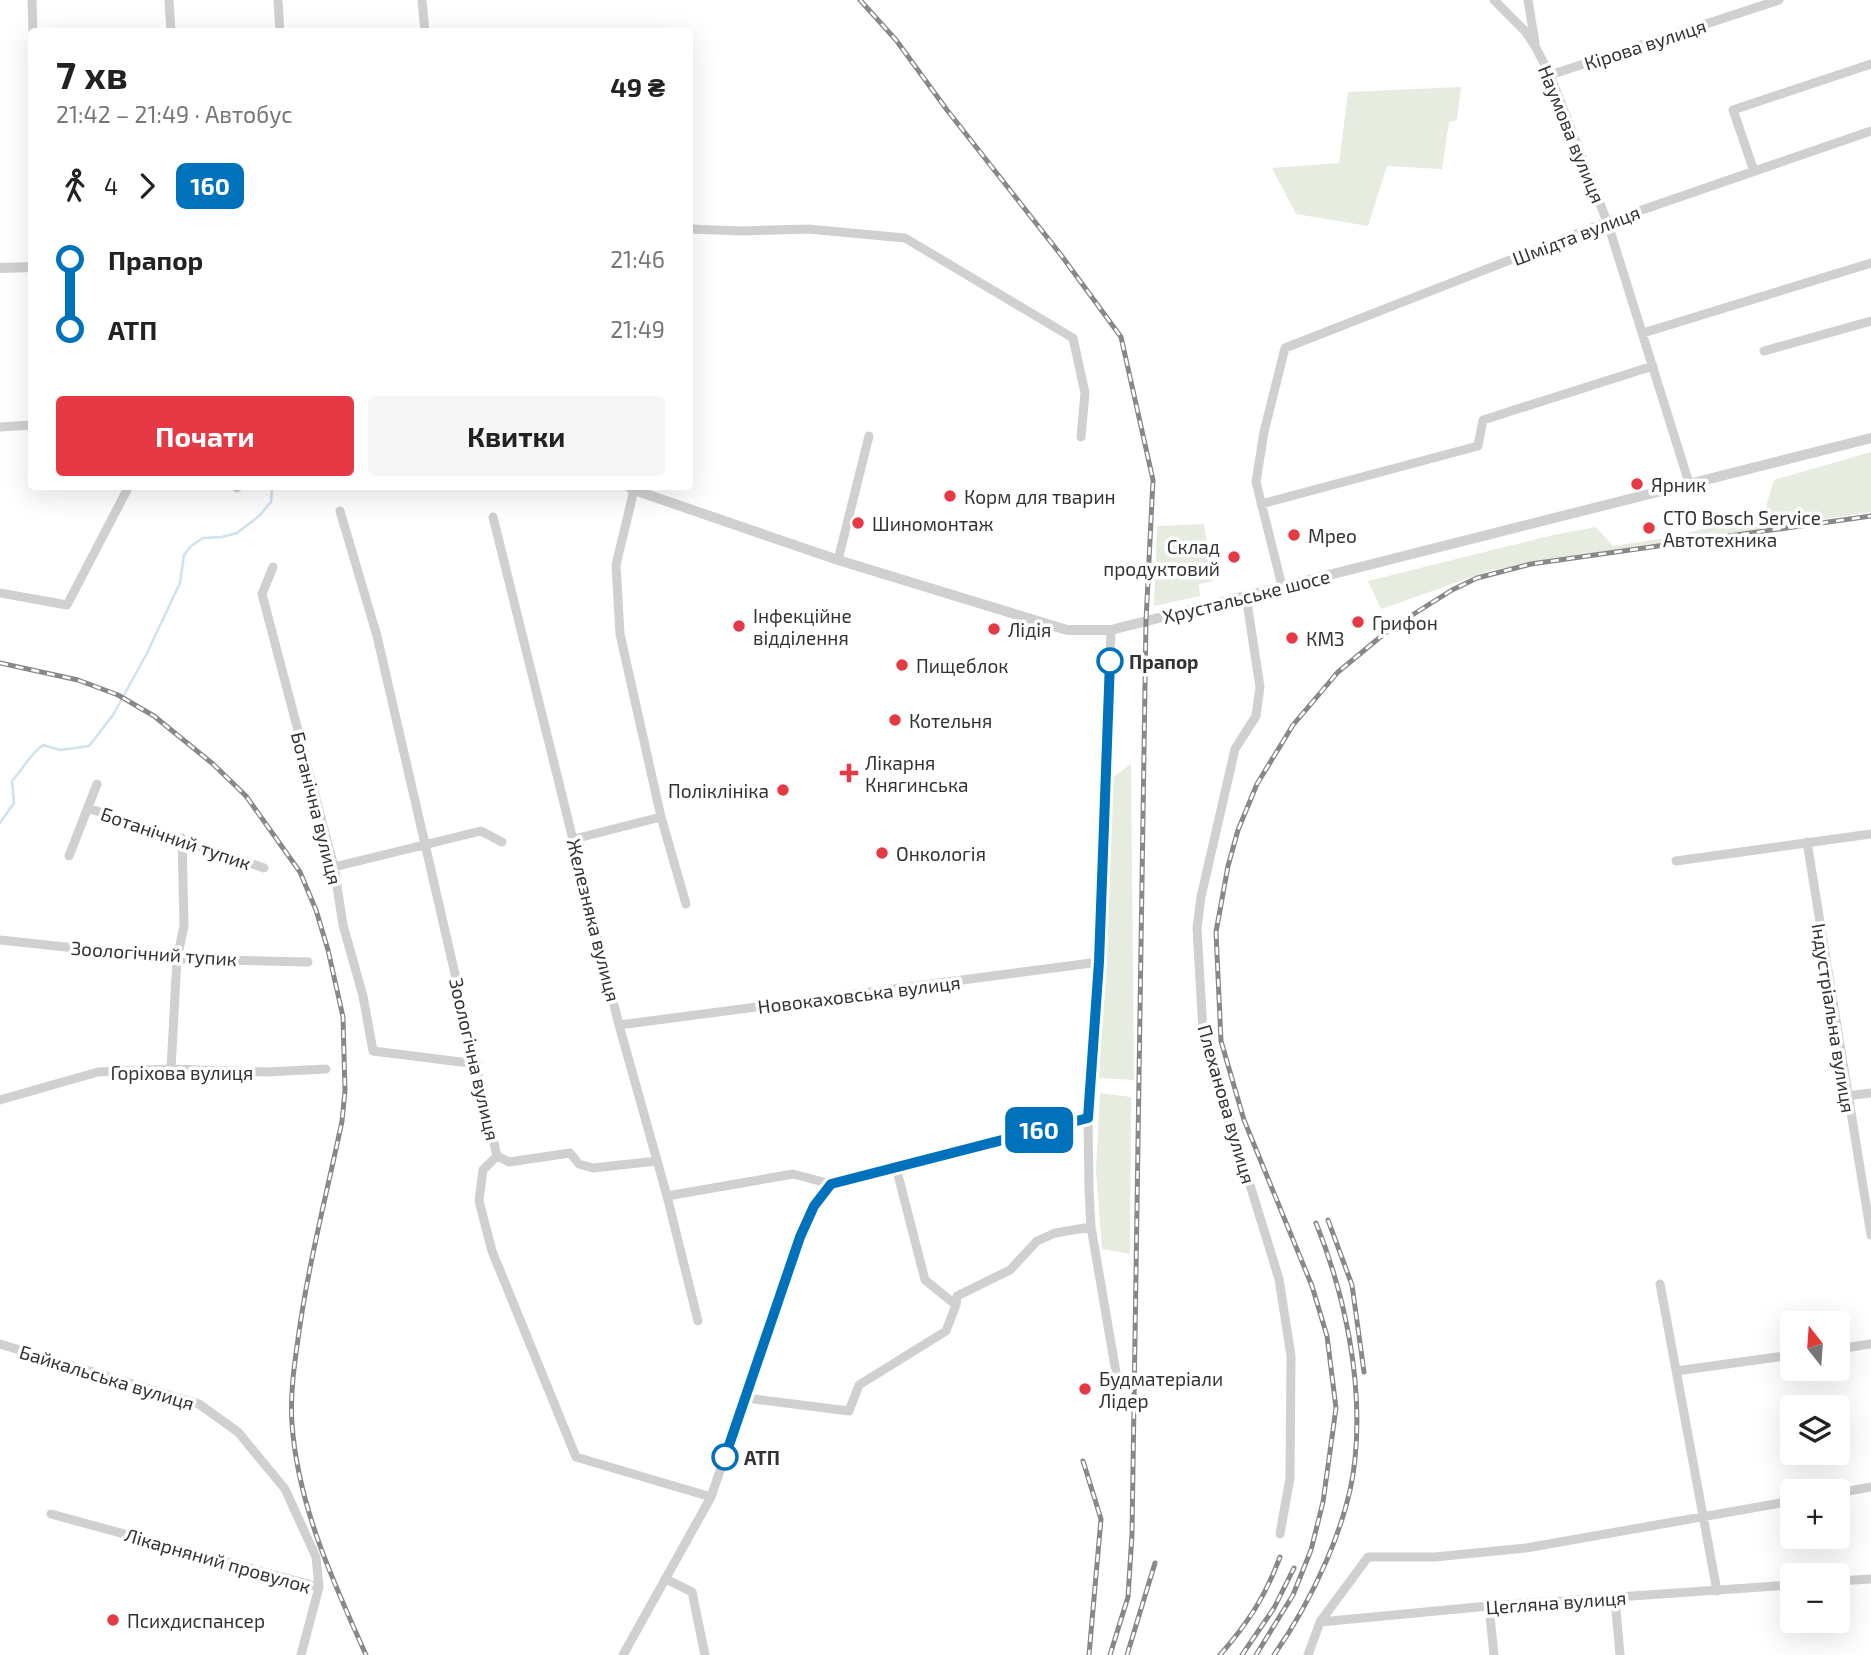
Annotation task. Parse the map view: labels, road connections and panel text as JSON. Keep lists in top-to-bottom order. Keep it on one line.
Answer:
{"streets":{"street":["Кірова вулиця","Наумова вулиця","Шмідта вулиця","Хрустальське шосе","Ботанічна вулиця","Ботанічний тупик","Железняка вулиця","Зоологічний тупик","Новокаховська вулиця","Індустріальна вулиця","Зоологічна вулиця","Горіхова вулиця","Плеханова вулиця","Байкальська вулиця","Лікарняний провулок","Цегляна вулиця"]},"crossings":[["Кірова вулиця","Наумова вулиця"],["Наумова вулиця","Шмідта вулиця"],["Наумова вулиця","Хрустальське шосе"],["Хрустальське шосе","Плеханова вулиця"],["Ботанічна вулиця","Зоологічна вулиця"],["Железняка вулиця","Новокаховська вулиця"],["Байкальська вулиця","Лікарняний провулок"]],"places":{"other":["Ярник","Корм для тварин","Шиномонтаж","СТО Bosch Service Автотехника","Мрео","Склад продуктовий","Грифон","Інфекційне відділення","Лідія","КМЗ","Прапор","Пищеблок","Котельня","Поліклініка","Онкологія","Будматеріали Лідер","АТП","Психдиспансер"],"health":["Лікарня Княгинська"]},"lines":["bus line 160"],"north":"top","page":{"on_map":"160","heading":["7 хв","21:42 – 21:49 · Автобус","49 ₴"],"legs":["4","160"],"list":[{"name":"Прапор","value":"21:46"},{"name":"АТП","value":"21:49"}],"buttons":["Почати","Квитки"],"map_buttons":["+","−"]}}
